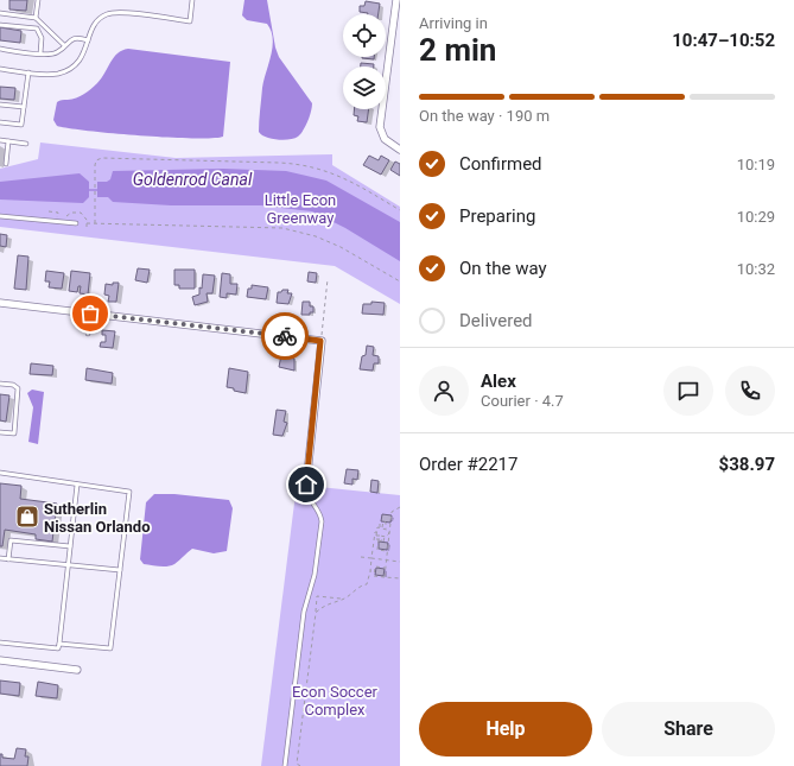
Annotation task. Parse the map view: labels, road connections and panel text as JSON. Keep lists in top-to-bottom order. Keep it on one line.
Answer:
{"water":["Goldenrod Canal"],"parks":["Little Econ Greenway","Econ Soccer Complex"],"places":{"shop":["Sutherlin Nissan Orlando"]},"page":{"heading":["2 min","Arriving in","10:47–10:52"],"panel":["Alex","Courier · 4.7","Order #2217","$38.97"],"bar":"On the way · 190 m","list":[["Confirmed","10:19"],["Preparing","10:29"],["On the way","10:32"],"Delivered"],"buttons":["Help","Share"]}}
